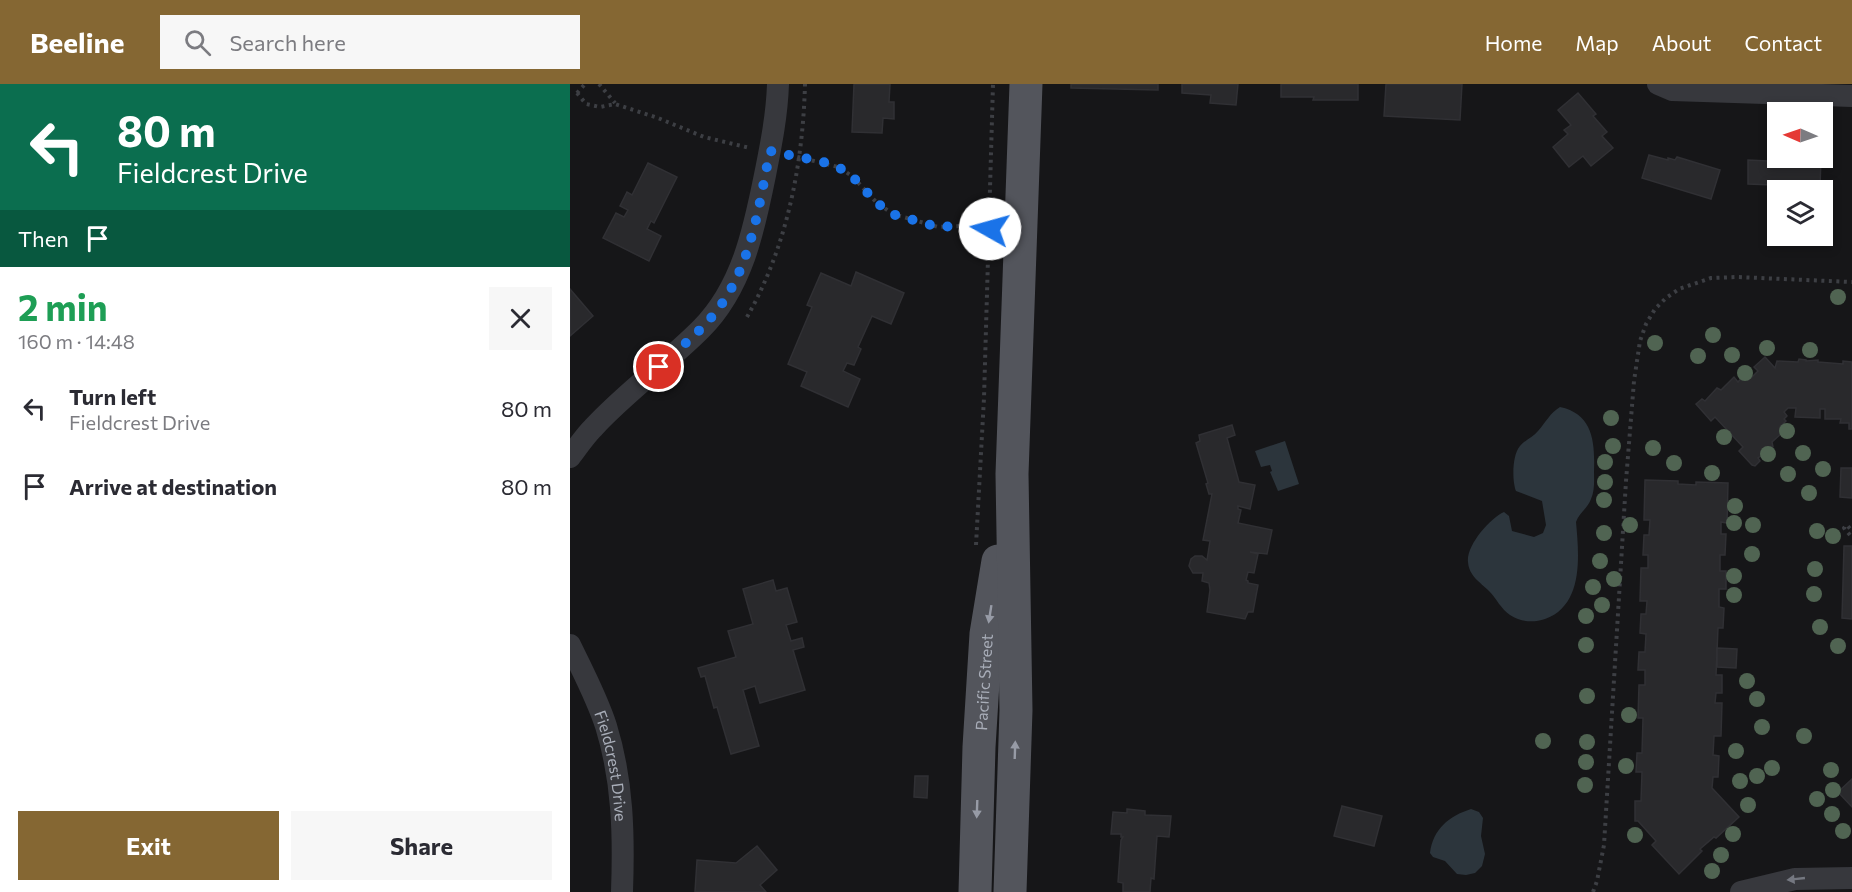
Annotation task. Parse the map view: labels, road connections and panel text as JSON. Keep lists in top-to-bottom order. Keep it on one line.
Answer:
{"streets":{"main road":["Pacific Street"],"street":["Fieldcrest Drive"]},"north":"left","page":{"header":"Beeline","search":"Search here","nav":["Home","Map","About","Contact"],"turn":["80 m","Fieldcrest Drive"],"then":"Then","heading":["2 min","160 m · 14:48"],"list":[{"name":"Turn left","note":"Fieldcrest Drive","value":"80 m"},{"name":"Arrive at destination","value":"80 m"}],"buttons":["Exit","Share"]}}
